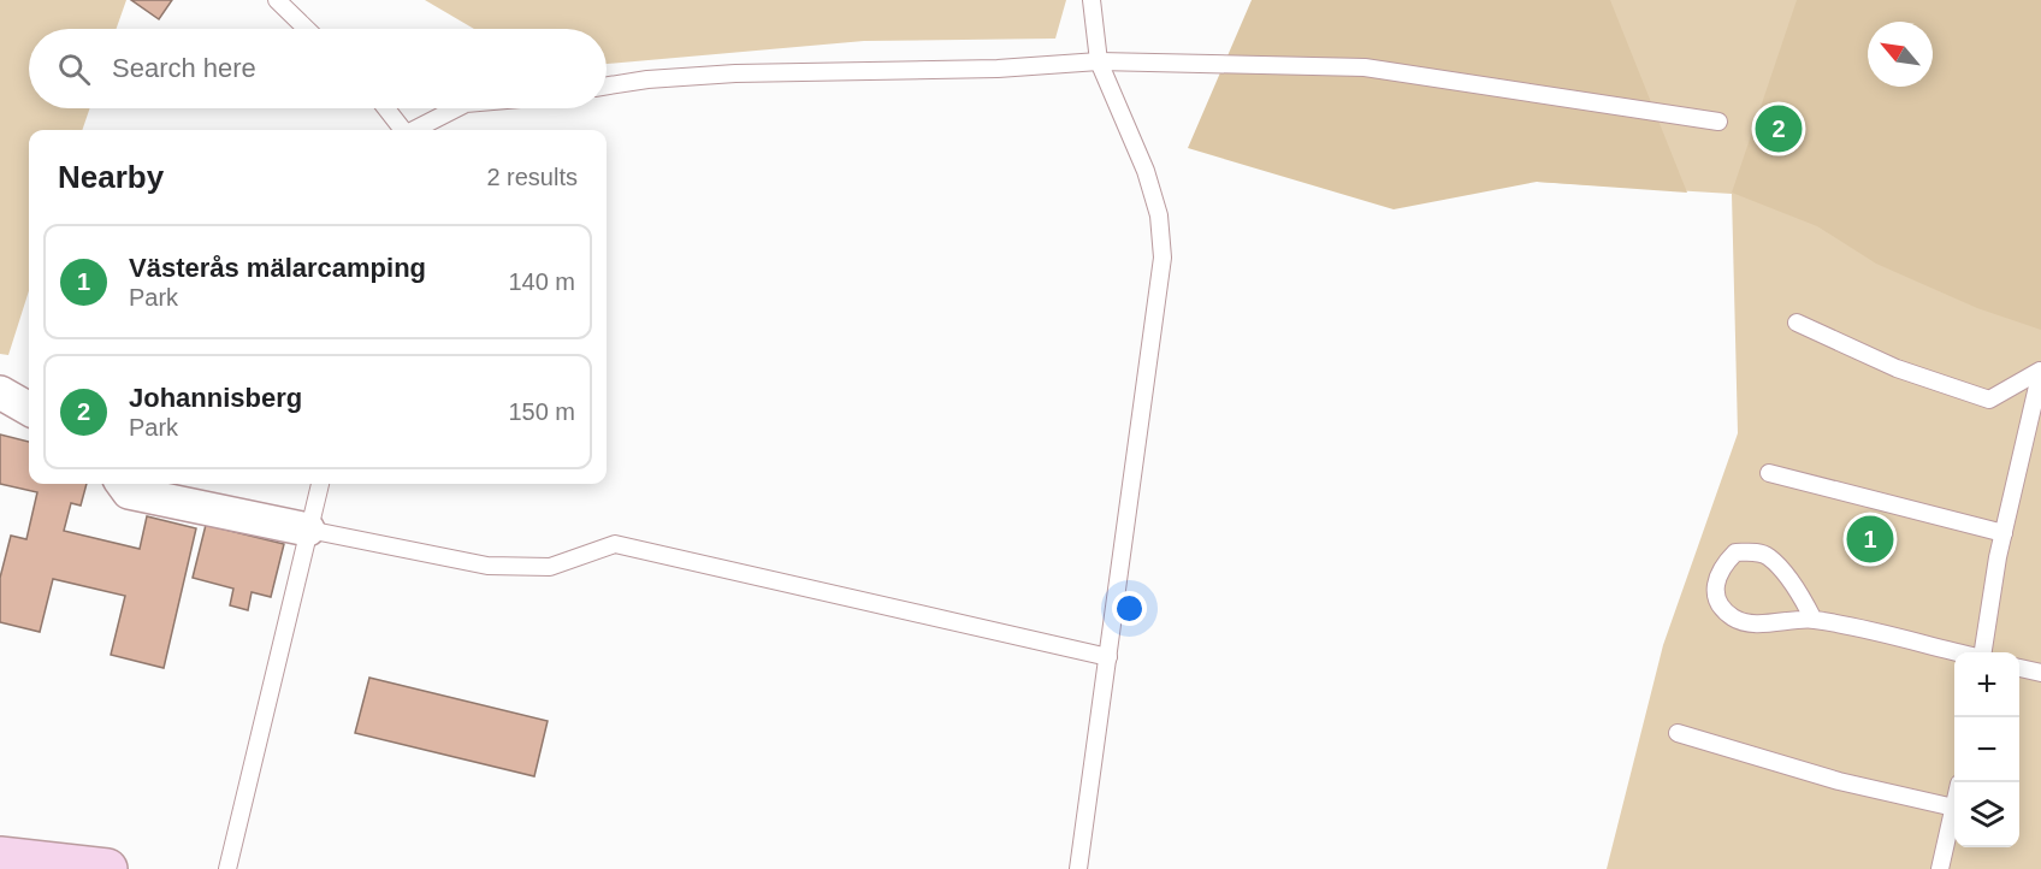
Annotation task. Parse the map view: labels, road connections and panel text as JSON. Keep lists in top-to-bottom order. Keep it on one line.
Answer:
{"north":"top left","page":{"search":"Search here","pins":["2","1"],"heading":["Nearby","2 results"],"list":[{"mark":"1","name":"Västerås mälarcamping","note":"Park","value":"140 m"},{"mark":"2","name":"Johannisberg","note":"Park","value":"150 m"}],"map_buttons":["+","−"]}}
